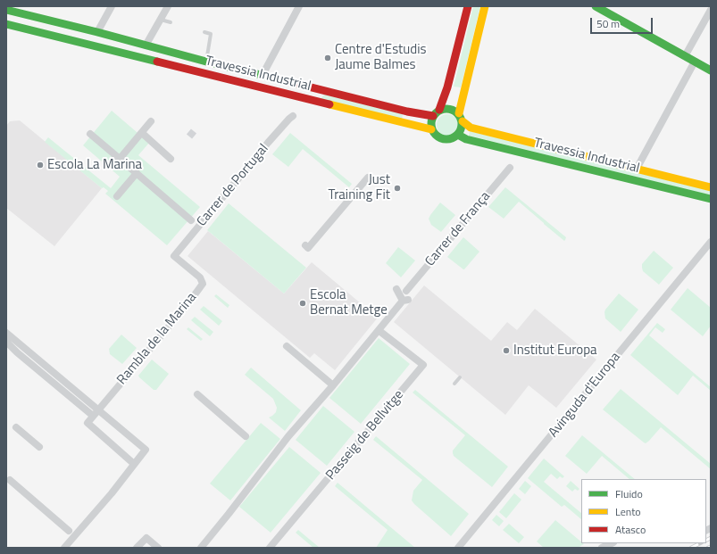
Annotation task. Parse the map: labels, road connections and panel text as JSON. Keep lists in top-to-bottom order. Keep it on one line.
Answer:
{"streets":{"street":["Travessia Industrial","Carrer de Portugal","Carrer de França","Rambla de la Marina","Avinguda d'Europa","Passeig de Bellvitge"]},"crossings":[["Carrer de Portugal","Rambla de la Marina"]],"places":["Centre d'Estudis Jaume Balmes","Escola La Marina","Just Training Fit","Escola Bernat Metge","Institut Europa"],"legend":["Fluido","Lento","Atasco"],"scale_bar":"50 m"}
